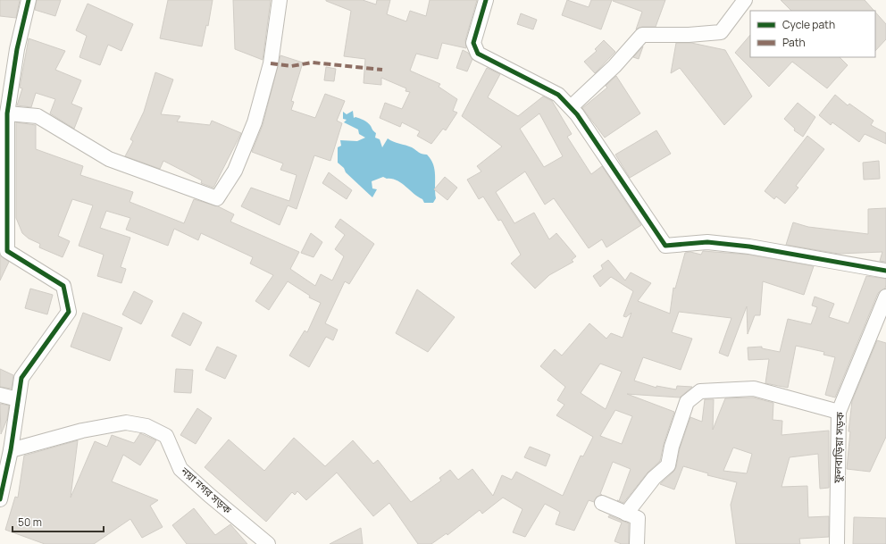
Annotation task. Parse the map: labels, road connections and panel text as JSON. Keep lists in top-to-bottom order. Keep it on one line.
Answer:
{"streets":{"street":["ফুলবাড়িয়া সড়ক","নয়া নগর সড়ক"]},"legend":["Cycle path","Path"],"scale_bar":"50 m"}
